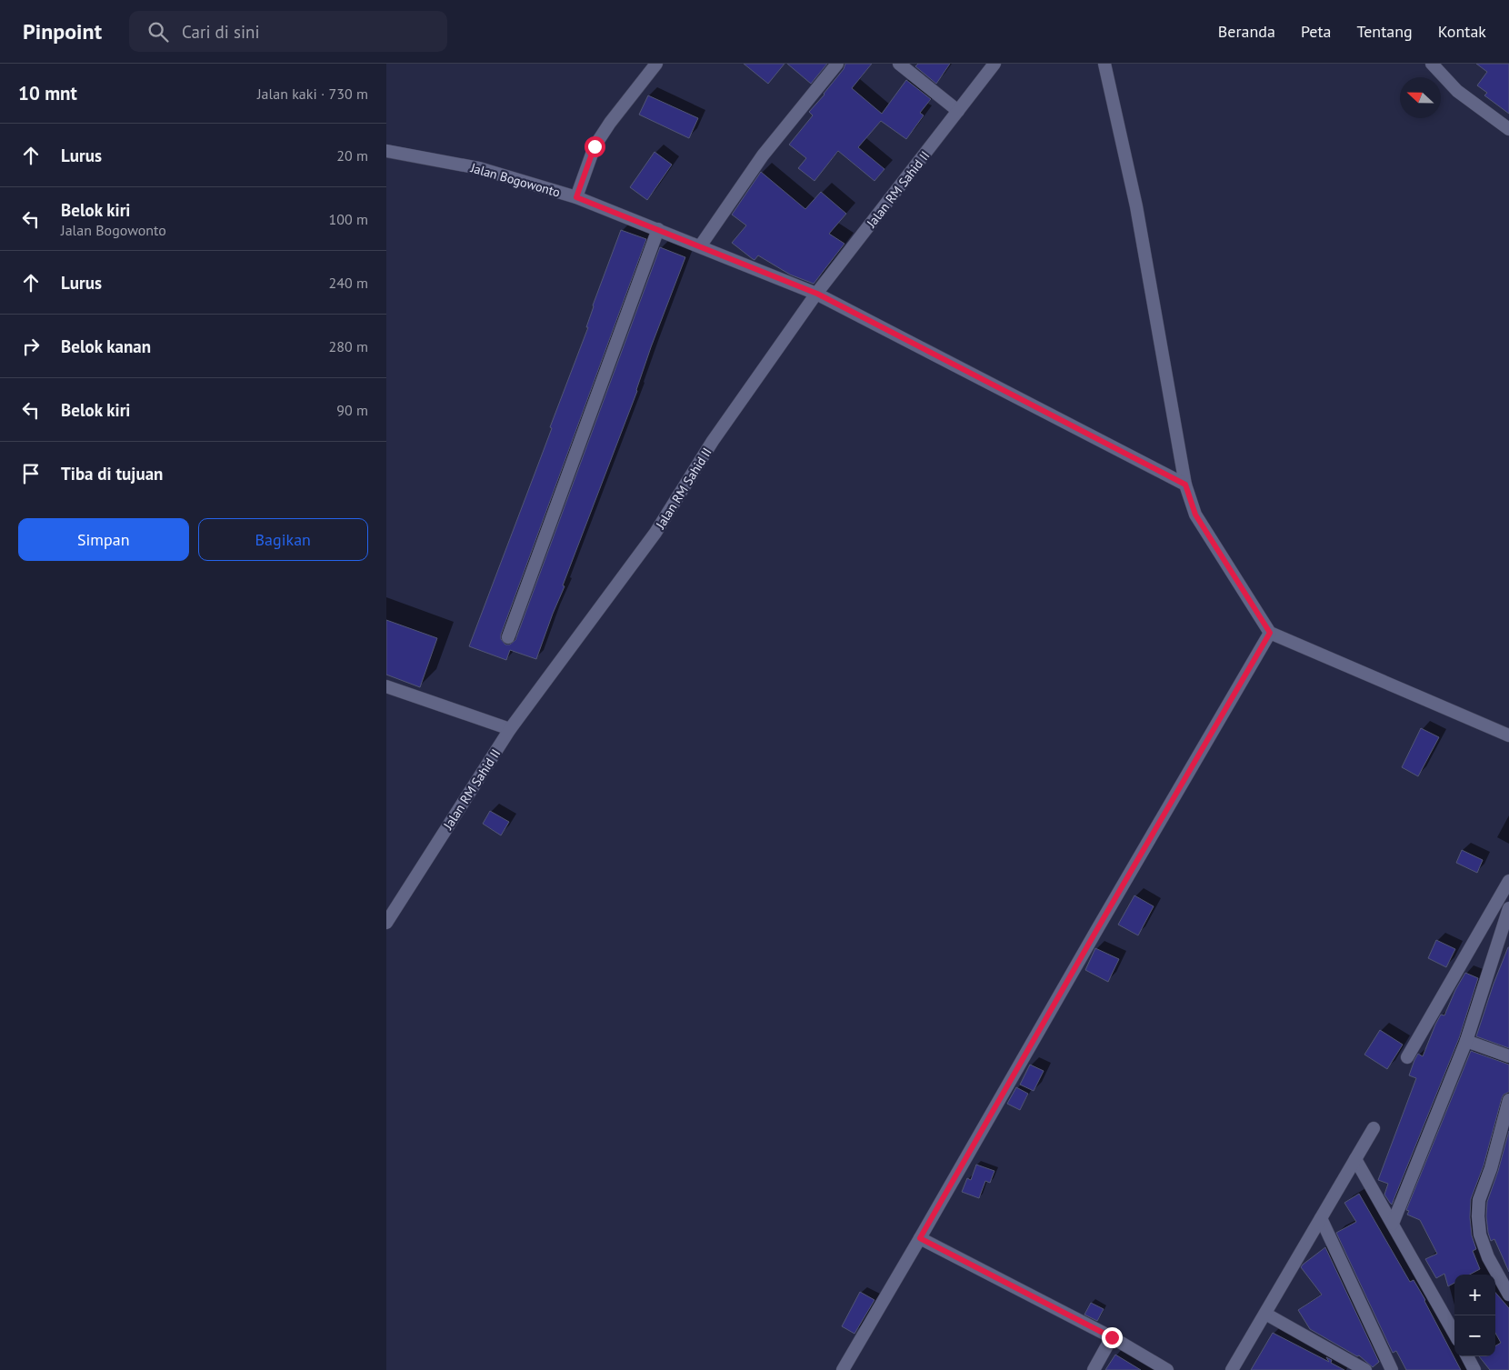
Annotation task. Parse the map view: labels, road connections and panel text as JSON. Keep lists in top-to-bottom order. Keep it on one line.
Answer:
{"streets":{"street":["Jalan Bogowonto","Jalan RM Sahid II"]},"crossings":[["Jalan Bogowonto","Jalan RM Sahid II"]],"north":"left","page":{"header":"Pinpoint","search":"Cari di sini","nav":["Beranda","Peta","Tentang","Kontak"],"heading":["10 mnt","Jalan kaki · 730 m"],"list":[["Lurus","20 m"],["Belok kiri","Jalan Bogowonto","100 m"],["Lurus","240 m"],["Belok kanan","280 m"],["Belok kiri","90 m"],"Tiba di tujuan"],"buttons":["Simpan","Bagikan"],"map_buttons":["+","−"]}}
